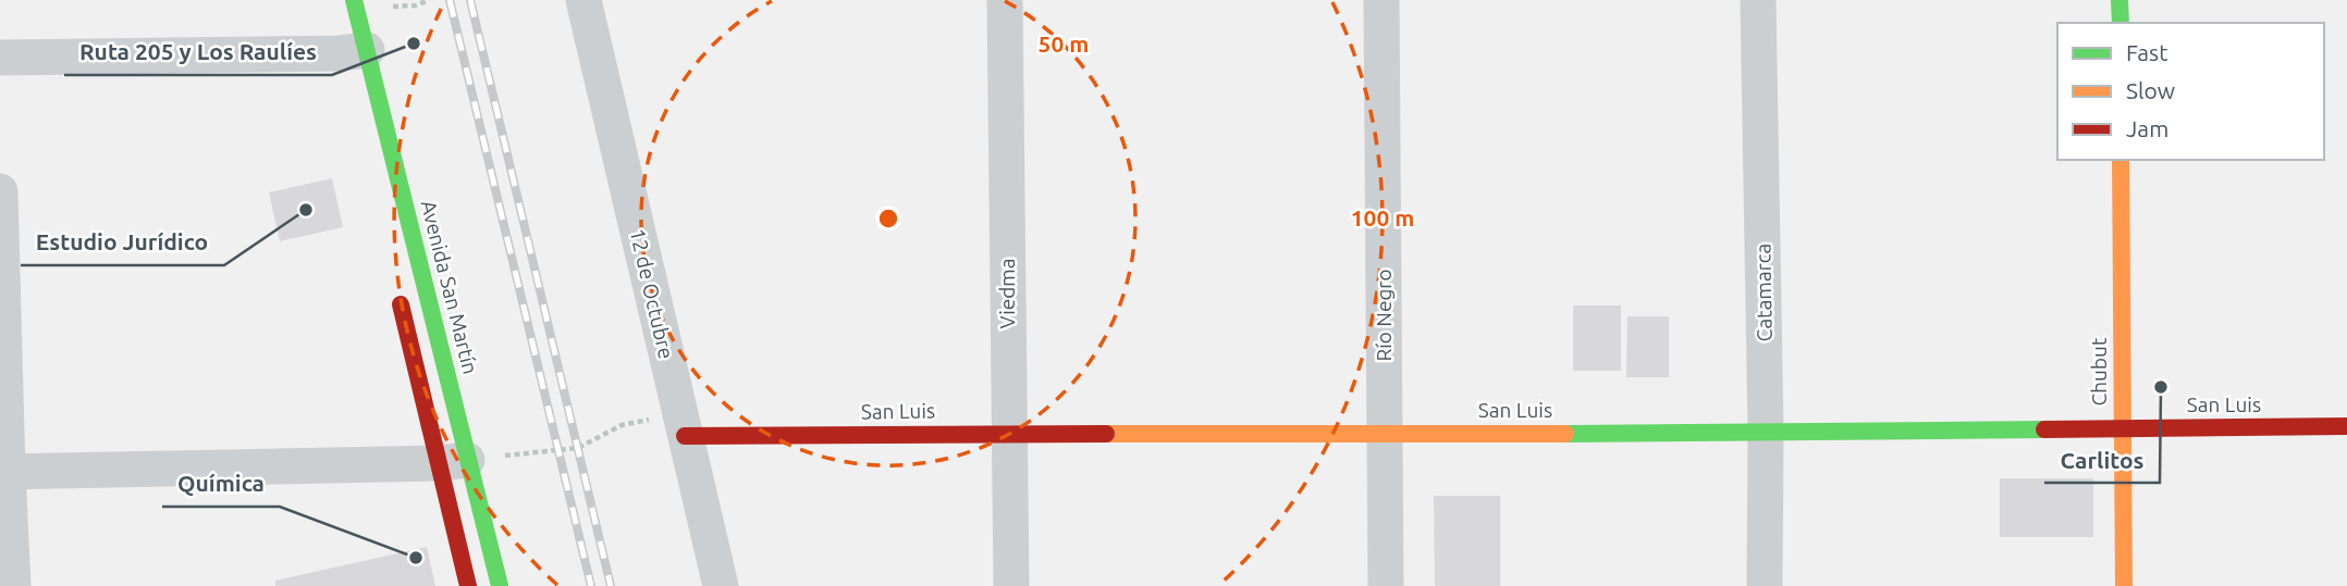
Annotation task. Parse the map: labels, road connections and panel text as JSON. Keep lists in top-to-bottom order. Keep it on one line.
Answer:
{"streets":{"street":["Avenida San Martín","Catamarca","12 de Octubre","Viedma","Río Negro","Chubut","San Luis"]},"crossings":[["Catamarca","San Luis"],["12 de Octubre","San Luis"],["Viedma","San Luis"],["Río Negro","San Luis"],["Chubut","San Luis"]],"places":["Ruta 205 y Los Raulíes","Estudio Jurídico","Carlitos","Química"],"legend":["Fast","Slow","Jam"],"rings":["50 m","100 m"]}
